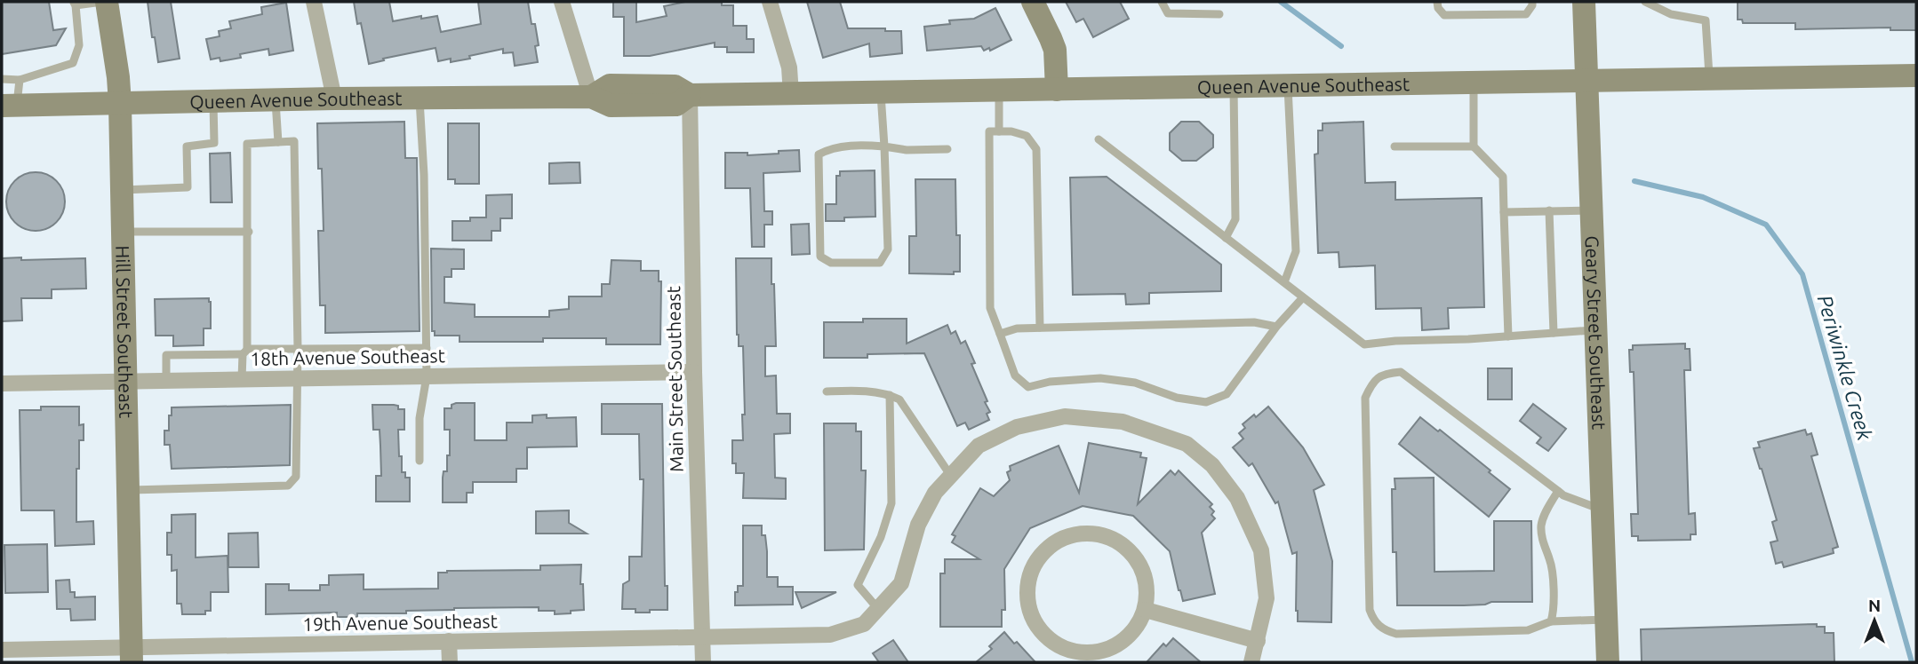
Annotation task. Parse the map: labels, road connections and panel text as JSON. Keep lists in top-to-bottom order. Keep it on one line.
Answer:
{"streets":{"main road":["Queen Avenue Southeast","Hill Street Southeast","Geary Street Southeast"],"street":["18th Avenue Southeast","Main Street Southeast","19th Avenue Southeast"]},"crossings":[["Queen Avenue Southeast","Hill Street Southeast"],["Queen Avenue Southeast","Geary Street Southeast"],["Queen Avenue Southeast","Main Street Southeast"],["Hill Street Southeast","18th Avenue Southeast"],["Hill Street Southeast","19th Avenue Southeast"],["18th Avenue Southeast","Main Street Southeast"],["Main Street Southeast","19th Avenue Southeast"]],"water":["Periwinkle Creek"],"north":"top"}
